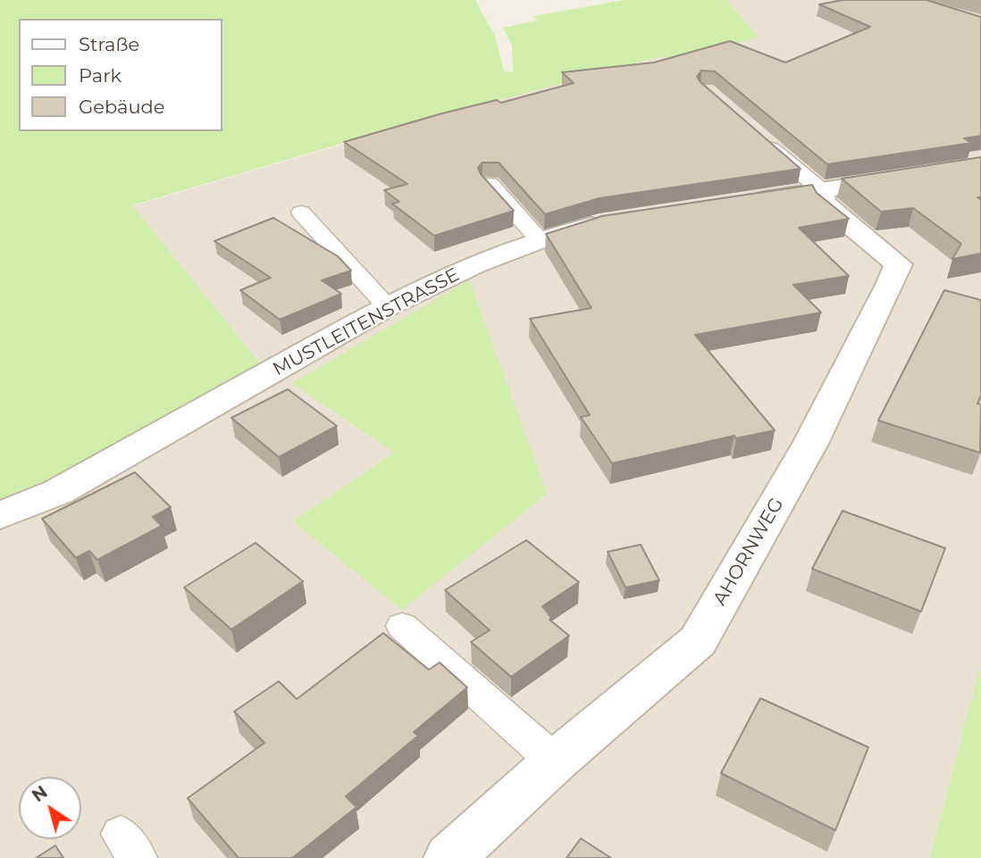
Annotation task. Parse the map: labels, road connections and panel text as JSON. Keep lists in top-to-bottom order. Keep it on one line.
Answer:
{"streets":{"street":["MUSTLEITENSTRASSE","AHORNWEG"]},"legend":["Straße","Park","Gebäude"],"north":"top left"}
